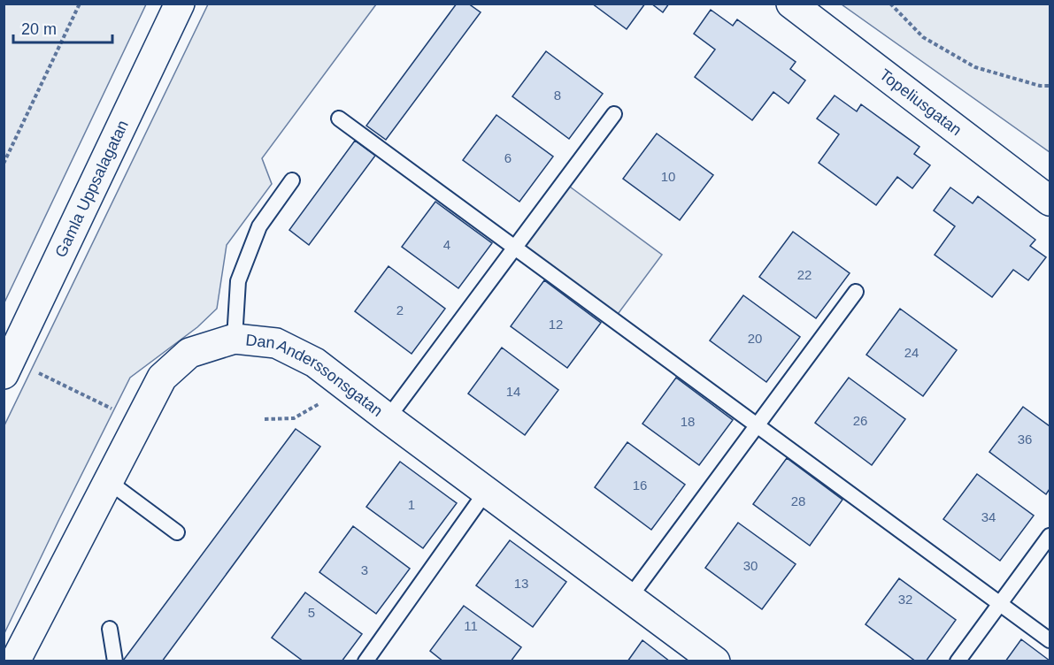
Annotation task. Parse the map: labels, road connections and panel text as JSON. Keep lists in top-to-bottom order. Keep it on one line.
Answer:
{"streets":{"street":["Topeliusgatan","Gamla Uppsalagatan","Dan Anderssonsgatan"]},"house_numbers":["8","6","10","4","22","2","12","20","24","14","26","18","36","16","28","1","34","30","3","13","32","5","11"],"scale_bar":"20 m"}
